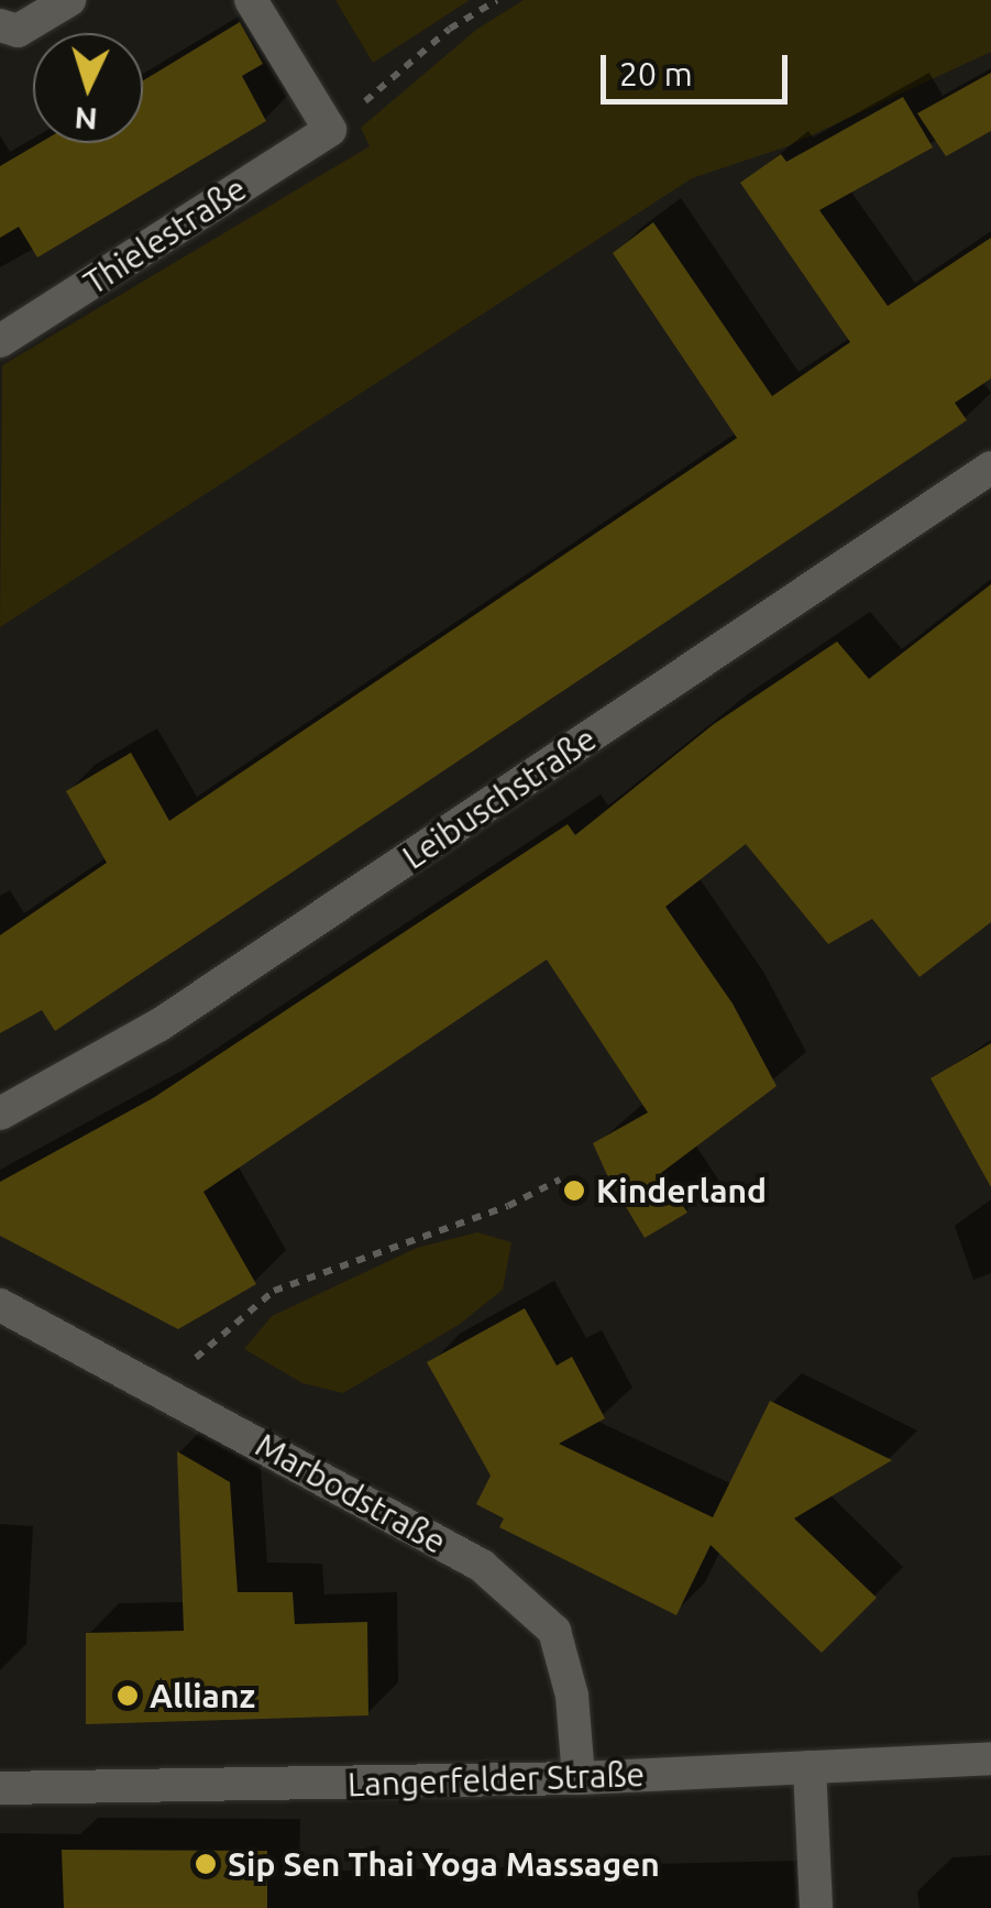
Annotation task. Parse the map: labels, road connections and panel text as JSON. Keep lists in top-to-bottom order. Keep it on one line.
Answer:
{"streets":{"street":["Thielestraße","Leibuschstraße","Marbodstraße","Langerfelder Straße"]},"crossings":[["Marbodstraße","Langerfelder Straße"]],"places":["Kinderland","Allianz","Sip Sen Thai Yoga Massagen"],"scale_bar":"20 m","north":"bottom"}
